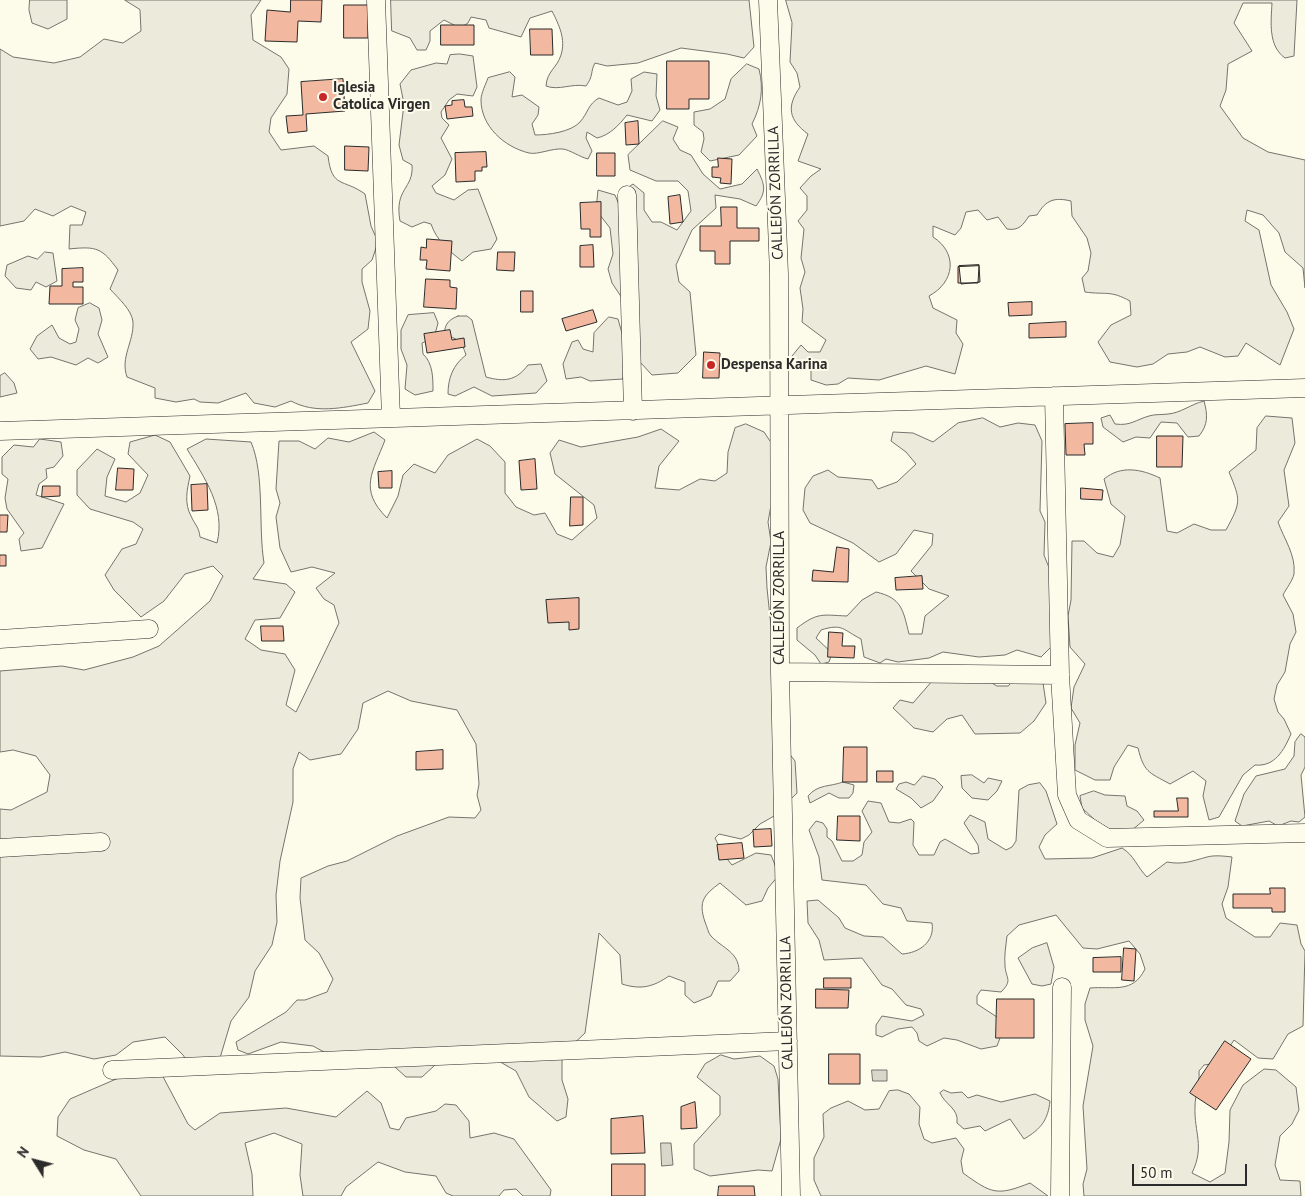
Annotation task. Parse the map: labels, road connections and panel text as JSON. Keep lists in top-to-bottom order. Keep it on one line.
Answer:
{"streets":{"street":["CALLEJÓN ZORRILLA"]},"places":["Iglesia Catolica Virgen","Despensa Karina"],"scale_bar":"50 m","north":"top left"}
